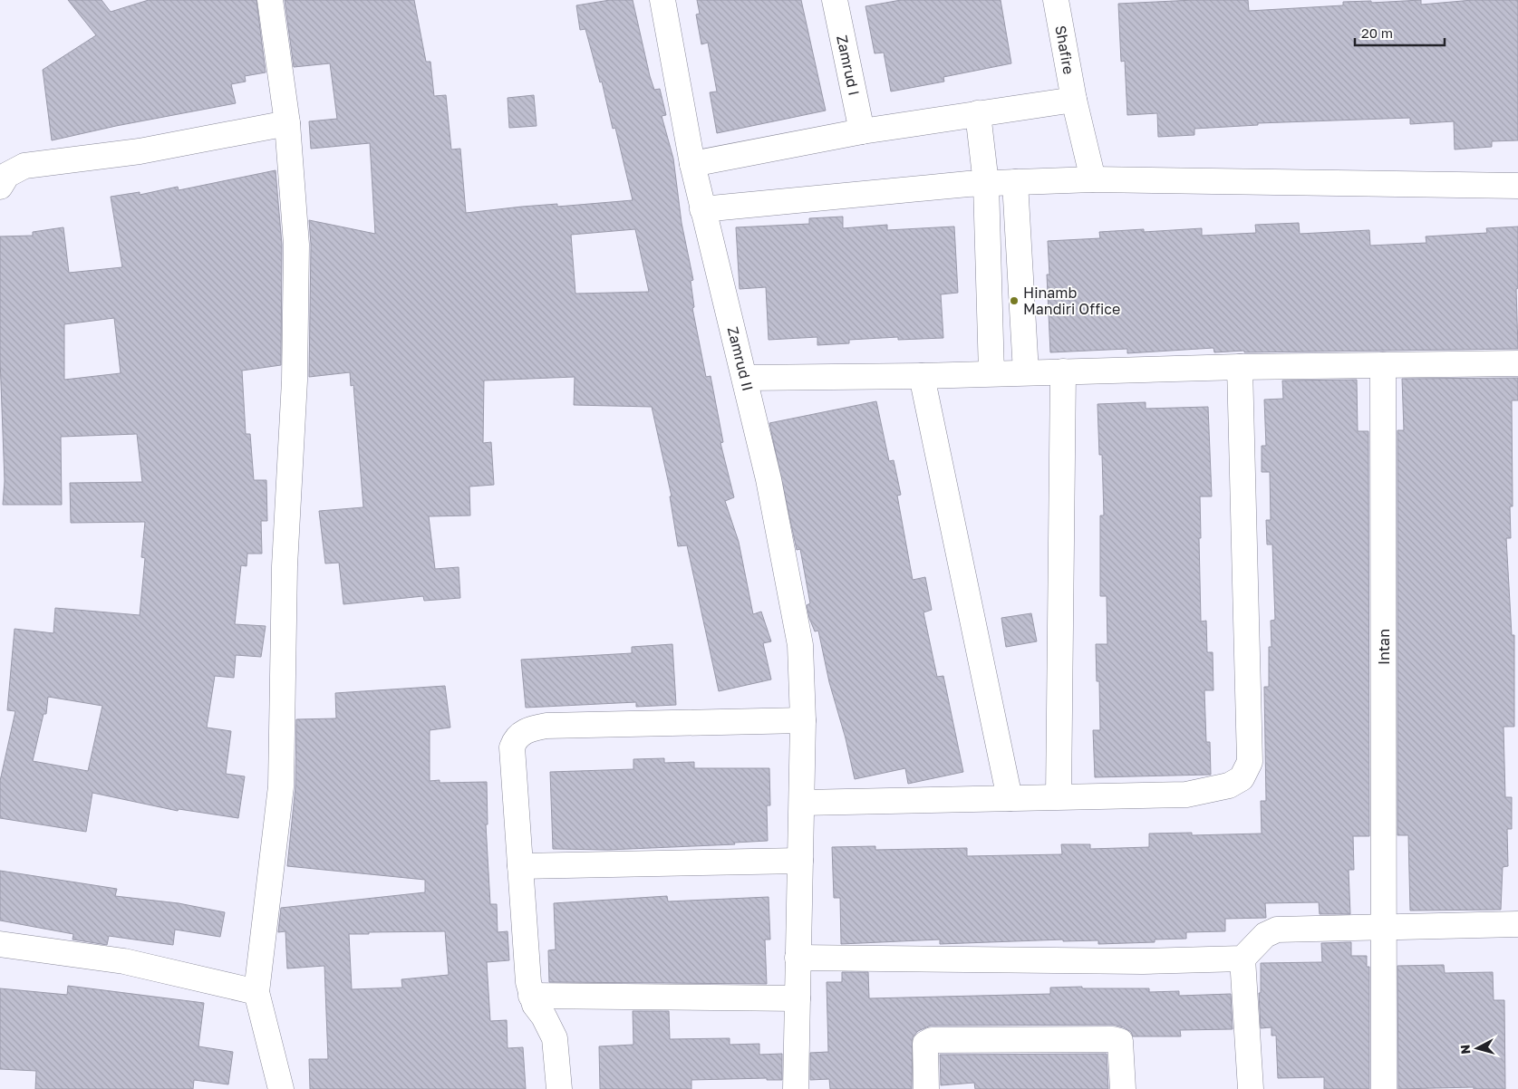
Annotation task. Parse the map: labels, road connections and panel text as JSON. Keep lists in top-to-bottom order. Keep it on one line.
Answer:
{"streets":{"street":["Shafire","Zamrud I","Zamrud II","Intan"]},"places":["Hinamb Mandiri Office"],"scale_bar":"20 m","north":"left"}
